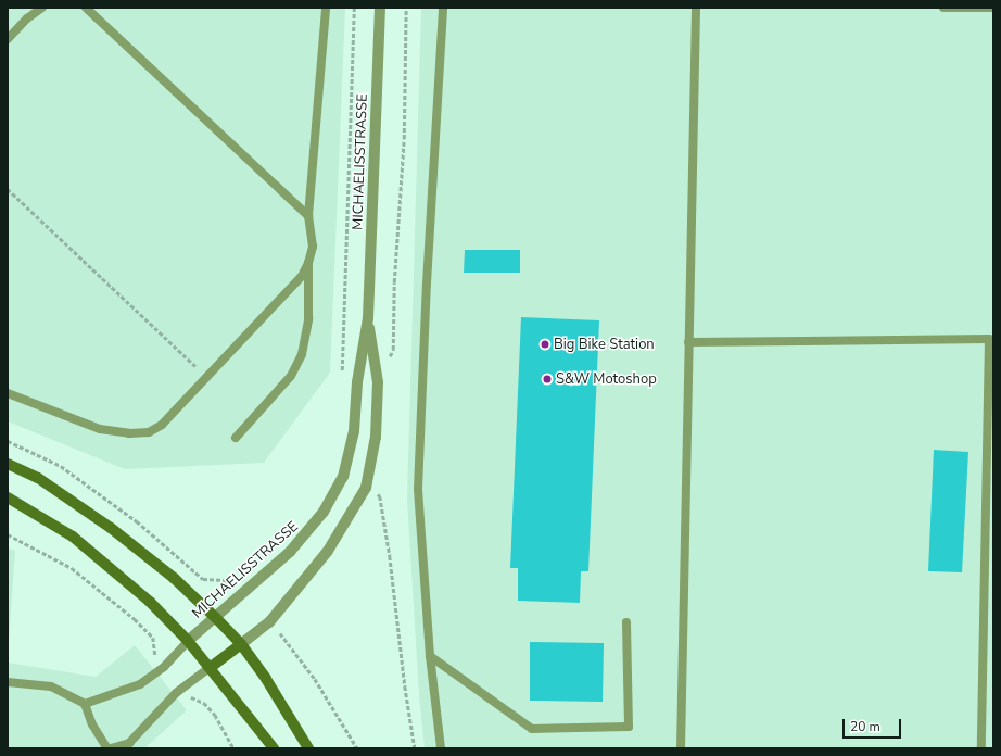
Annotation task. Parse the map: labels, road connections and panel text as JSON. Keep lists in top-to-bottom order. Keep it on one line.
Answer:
{"streets":{"main road":["MICHAELISSTRASSE"]},"places":["Big Bike Station","S&W Motoshop"],"scale_bar":"20 m"}
